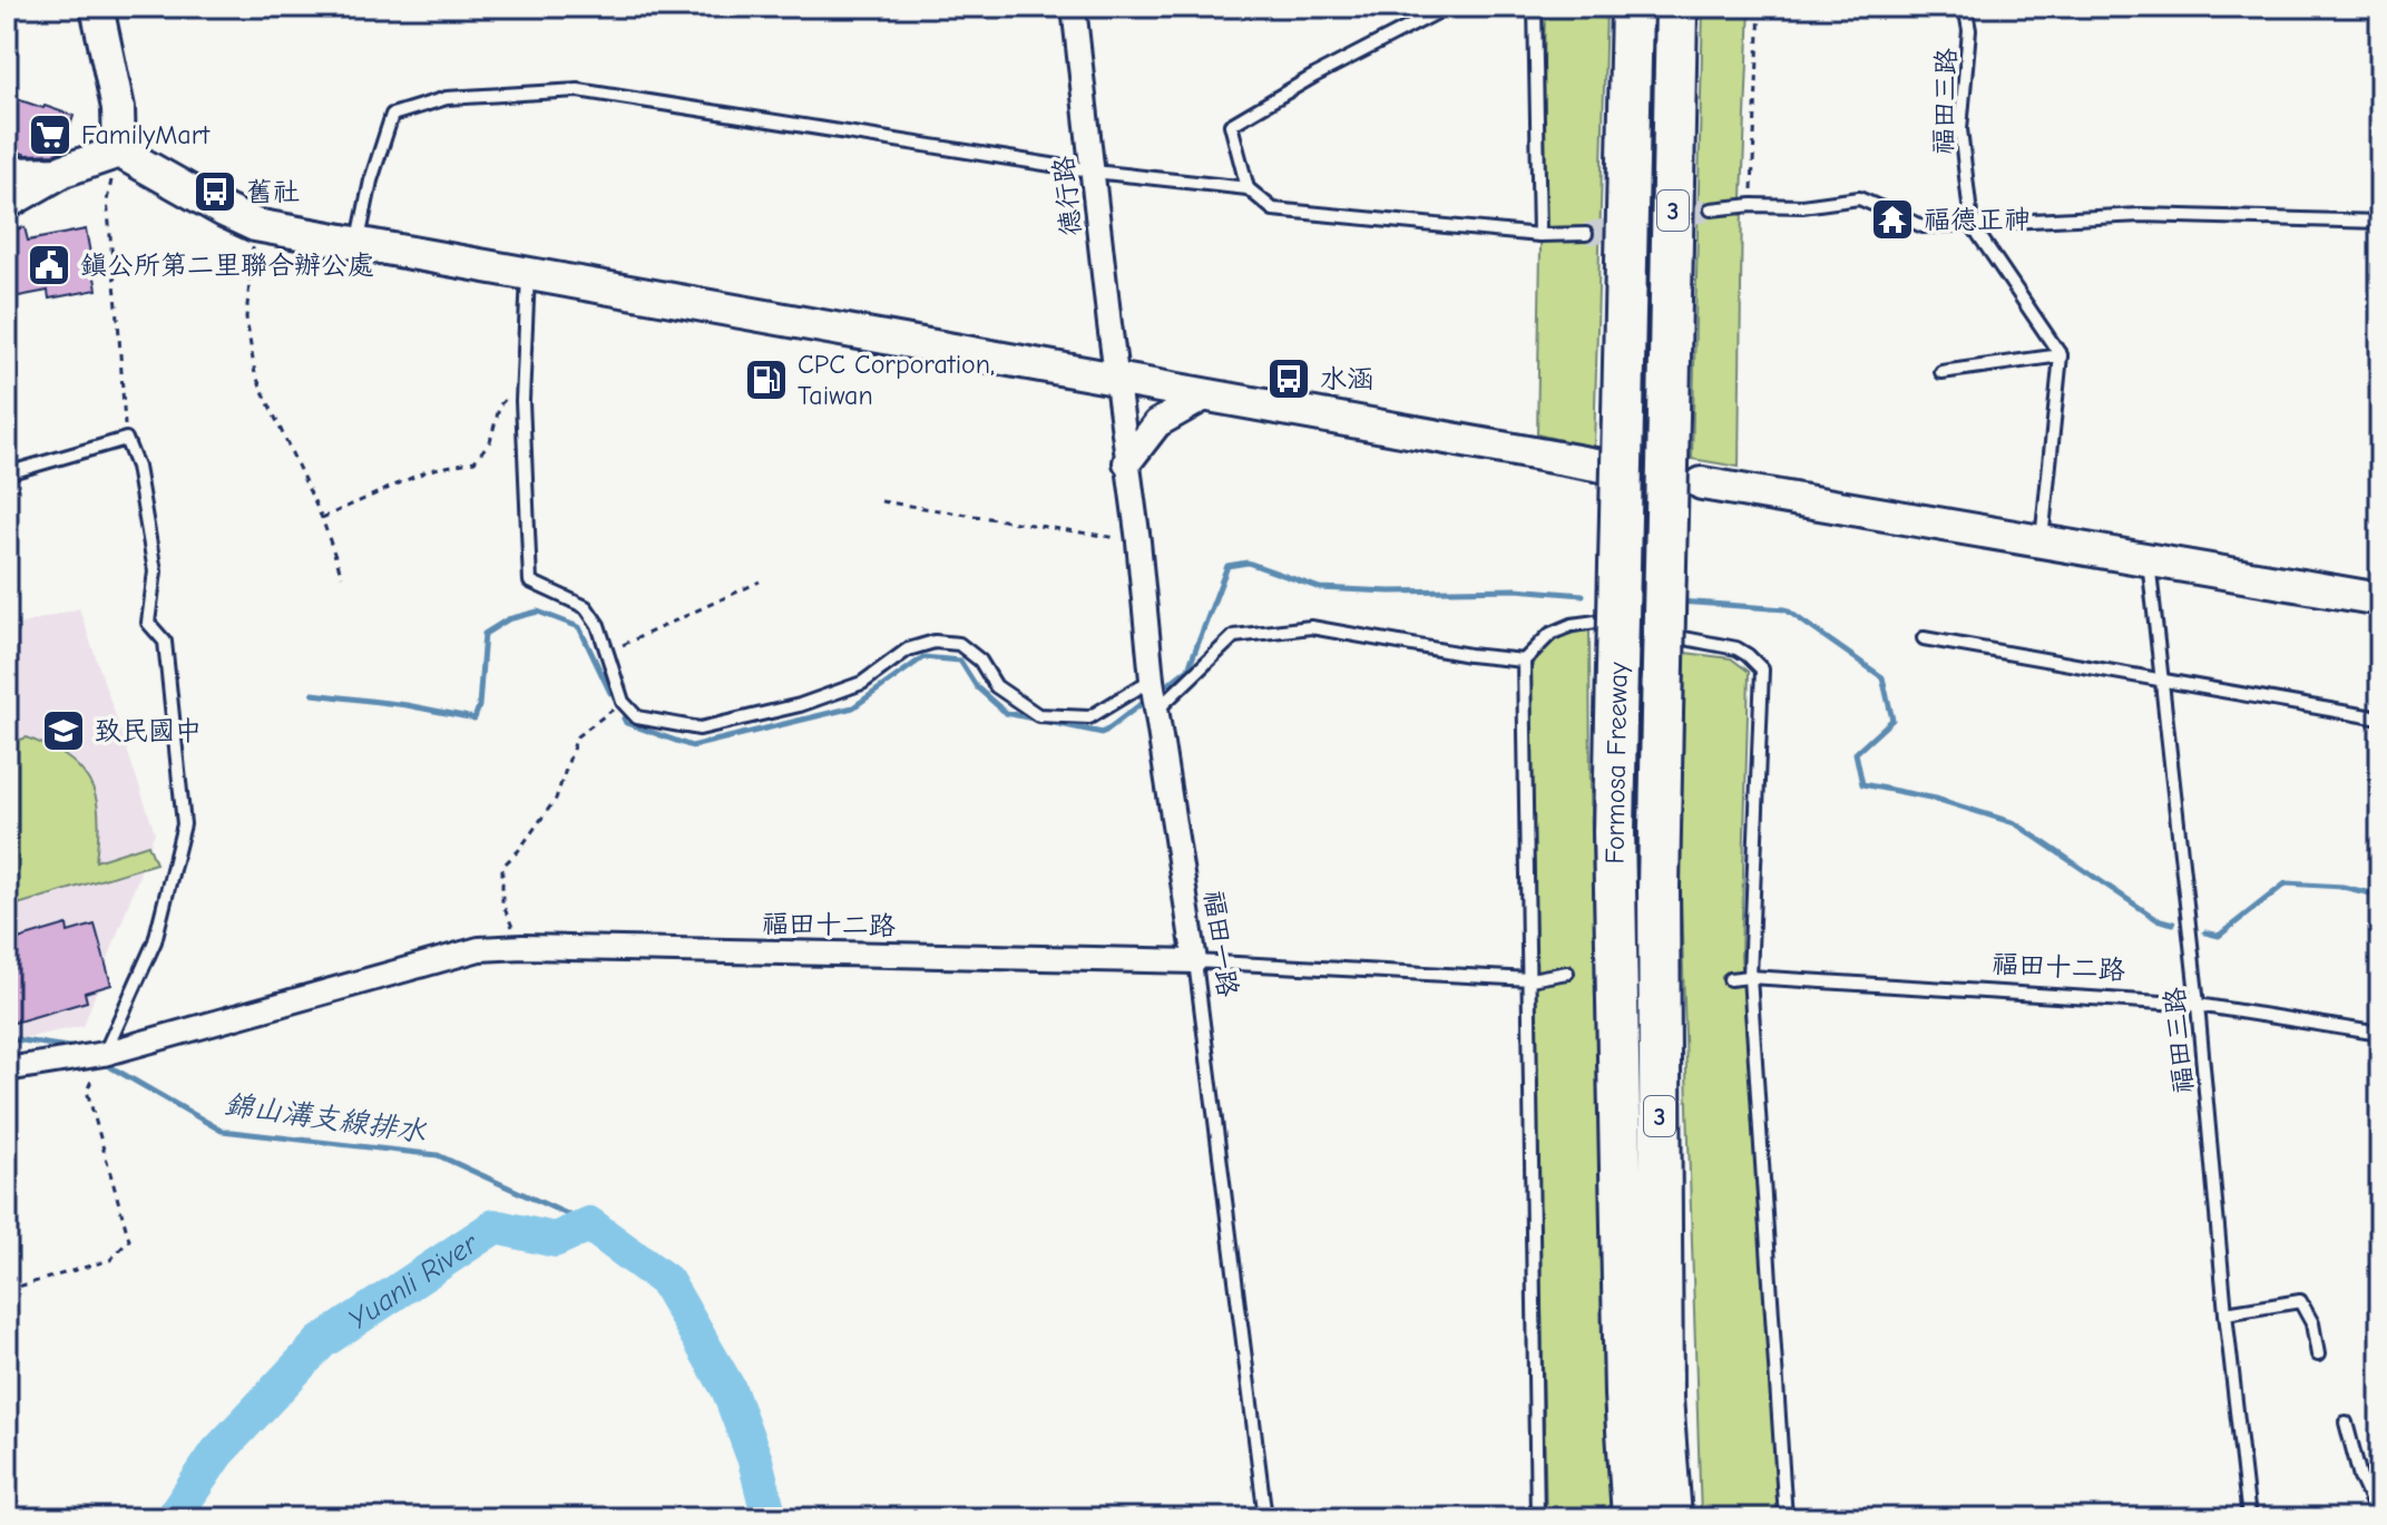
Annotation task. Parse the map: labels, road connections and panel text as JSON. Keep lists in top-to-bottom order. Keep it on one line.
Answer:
{"streets":{"highway":["3","Formosa Freeway"],"street":["德行路","福田十二路","福田一路"],"lane":["福田三路"]},"crossings":[["福田三路","福田十二路"],["德行路","福田一路"],["福田十二路","福田一路"]],"water":["錦山溝支線排水","Yuanli River"],"places":{"supermarket":["FamilyMart"],"bus stop":["舊社","水涵"],"temple":["福德正神"],"public building":["鎮公所第二里聯合辦公處"],"fuel station":["CPC Corporation, Taiwan"],"school or university":["致民國中"]}}
